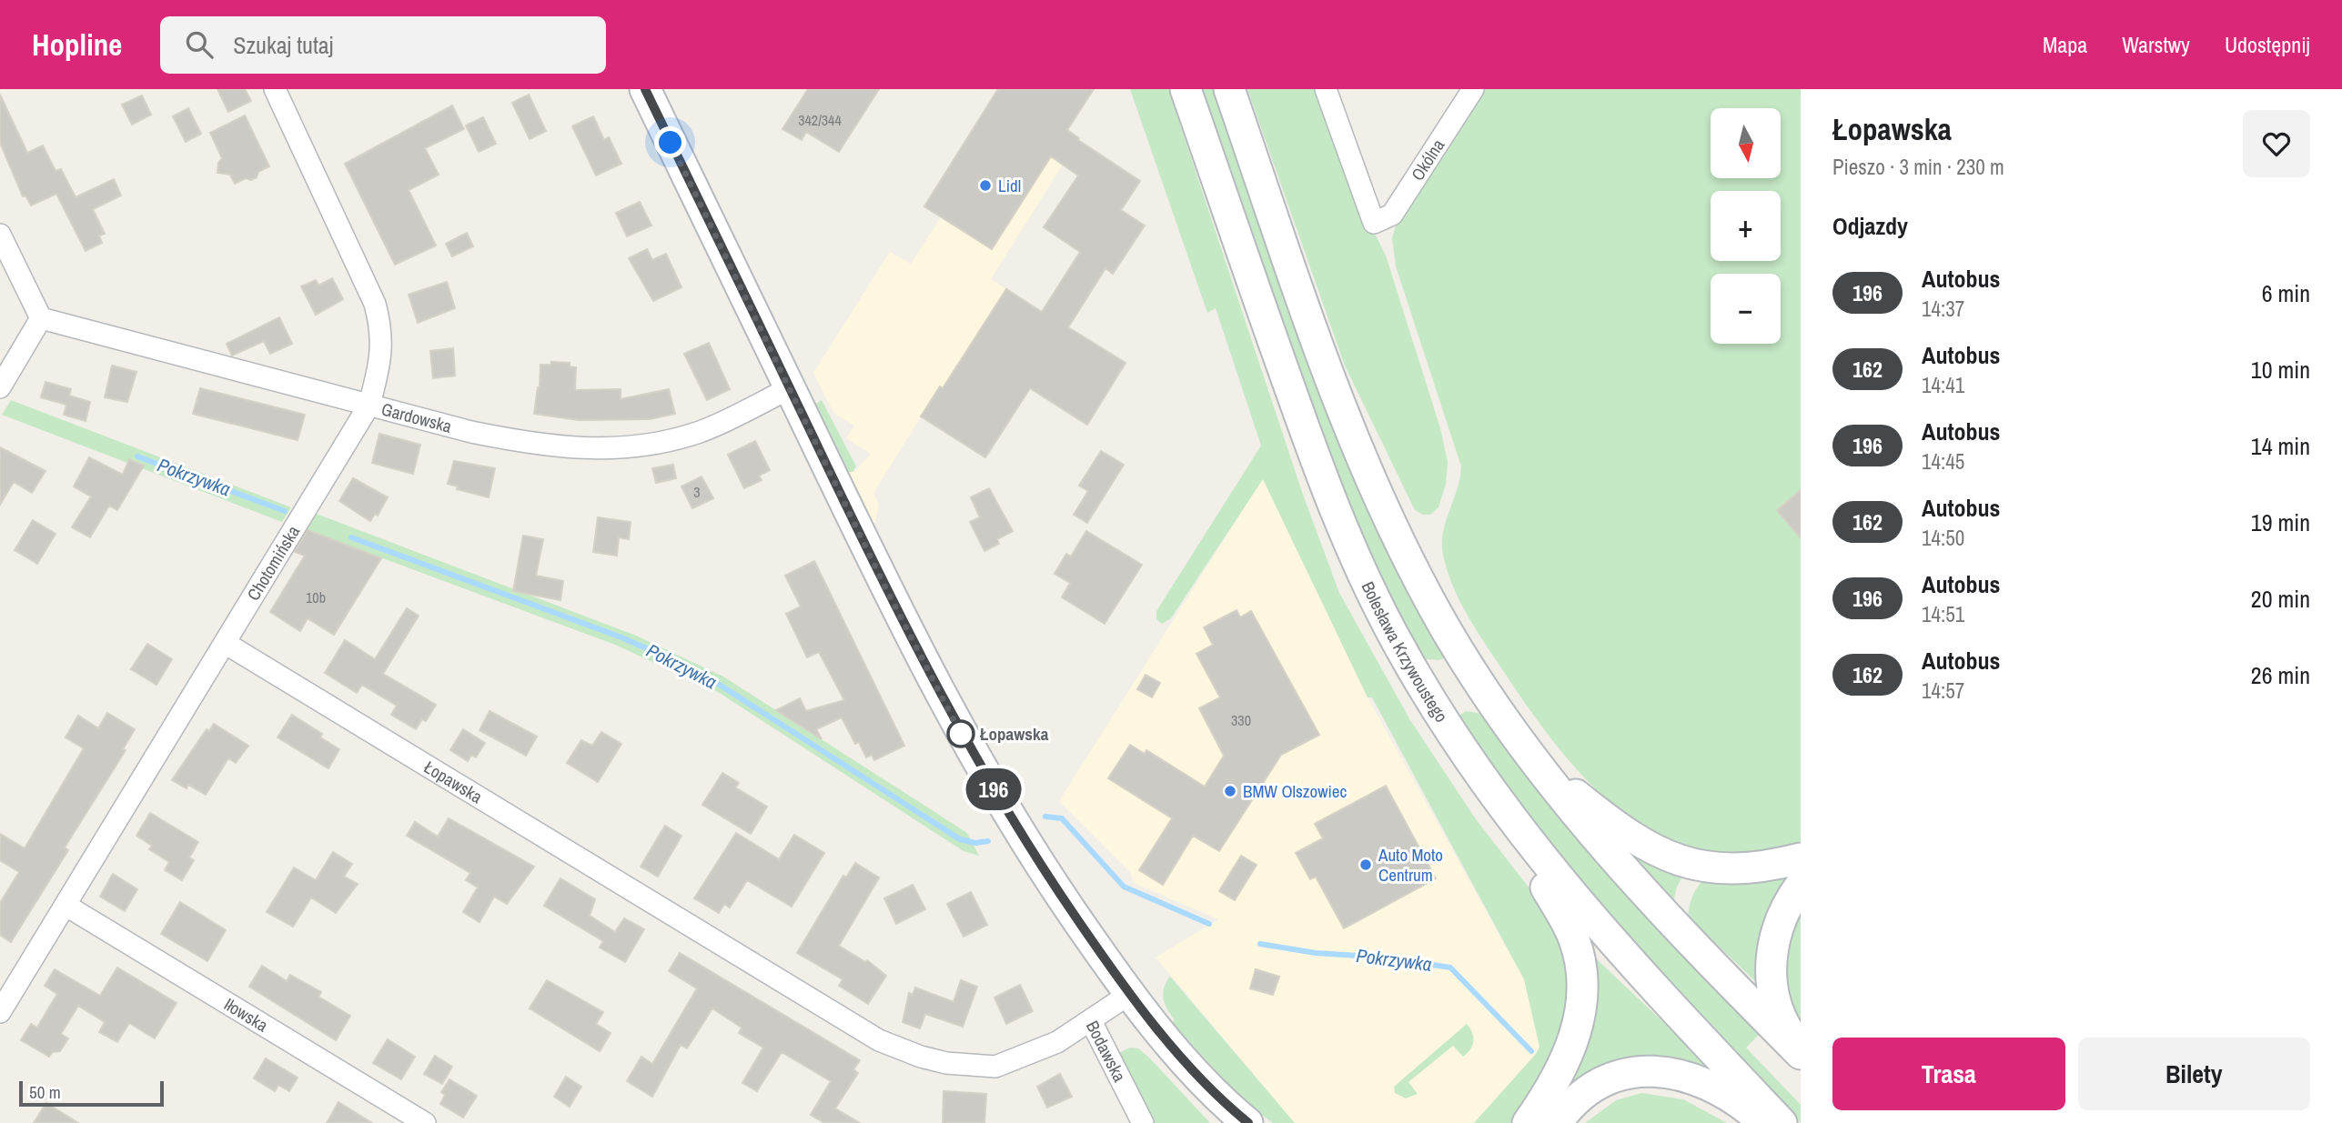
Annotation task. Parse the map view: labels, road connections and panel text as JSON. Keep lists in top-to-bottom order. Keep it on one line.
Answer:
{"streets":{"main road":["Bolesława Krzywoustego"],"street":["Okólna","Gardowska","Chotomińska","Łopawska","Iłowska","Bodawska"]},"crossings":[["Gardowska","Chotomińska"],["Chotomińska","Łopawska"],["Chotomińska","Iłowska"],["Łopawska","Bodawska"]],"water":["Pokrzywka"],"places":["Lidl","Łopawska","BMW Olszowiec","Auto Moto Centrum"],"lines":["bus line 196"],"house_numbers":["342/344","3","10b","330"],"scale_bar":"50 m","north":"bottom","page":{"header":"Hopline","search":"Szukaj tutaj","nav":["Mapa","Warstwy","Udostępnij"],"on_map":"196","heading":[["Łopawska","Pieszo · 3 min · 230 m"],"Odjazdy"],"map_buttons":["+","−"],"list":[{"mark":"196","name":"Autobus","note":"14:37","value":"6 min"},{"mark":"162","name":"Autobus","note":"14:41","value":"10 min"},{"mark":"196","name":"Autobus","note":"14:45","value":"14 min"},{"mark":"162","name":"Autobus","note":"14:50","value":"19 min"},{"mark":"196","name":"Autobus","note":"14:51","value":"20 min"},{"mark":"162","name":"Autobus","note":"14:57","value":"26 min"}],"buttons":["Trasa","Bilety"],"scale":"50 m"}}
